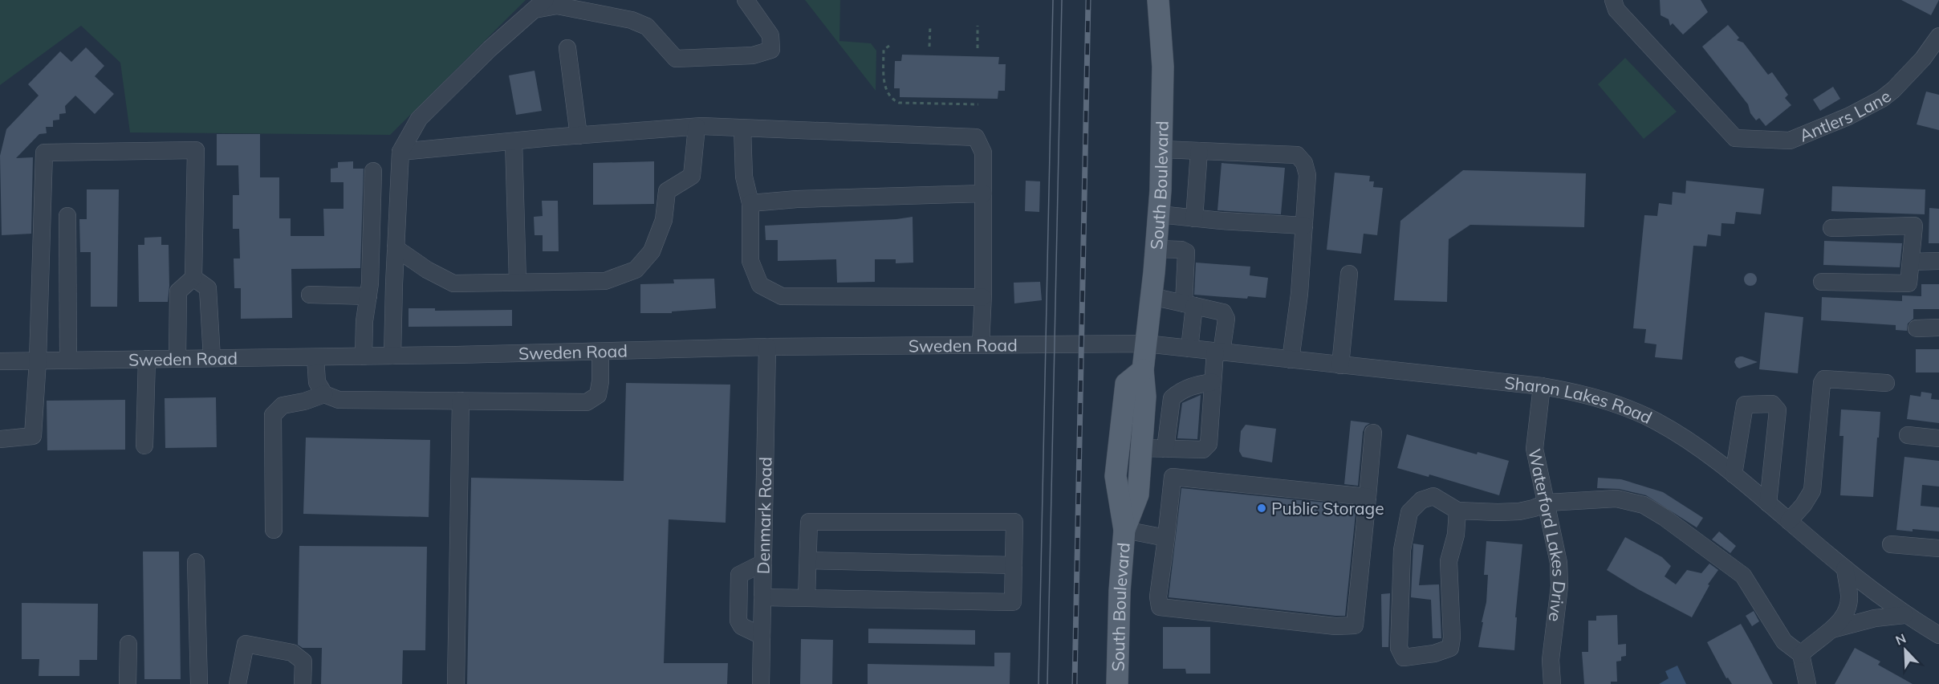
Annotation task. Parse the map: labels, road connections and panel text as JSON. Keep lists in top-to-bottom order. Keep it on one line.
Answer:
{"streets":{"main road":["South Boulevard"],"street":["Antlers Lane","Sweden Road","Sharon Lakes Road","Denmark Road","Waterford Lakes Drive"]},"crossings":[["South Boulevard","Sweden Road"],["South Boulevard","Sharon Lakes Road"],["Sweden Road","Sharon Lakes Road"],["Sweden Road","Denmark Road"],["Sharon Lakes Road","Waterford Lakes Drive"]],"places":["Public Storage"],"north":"top left"}
